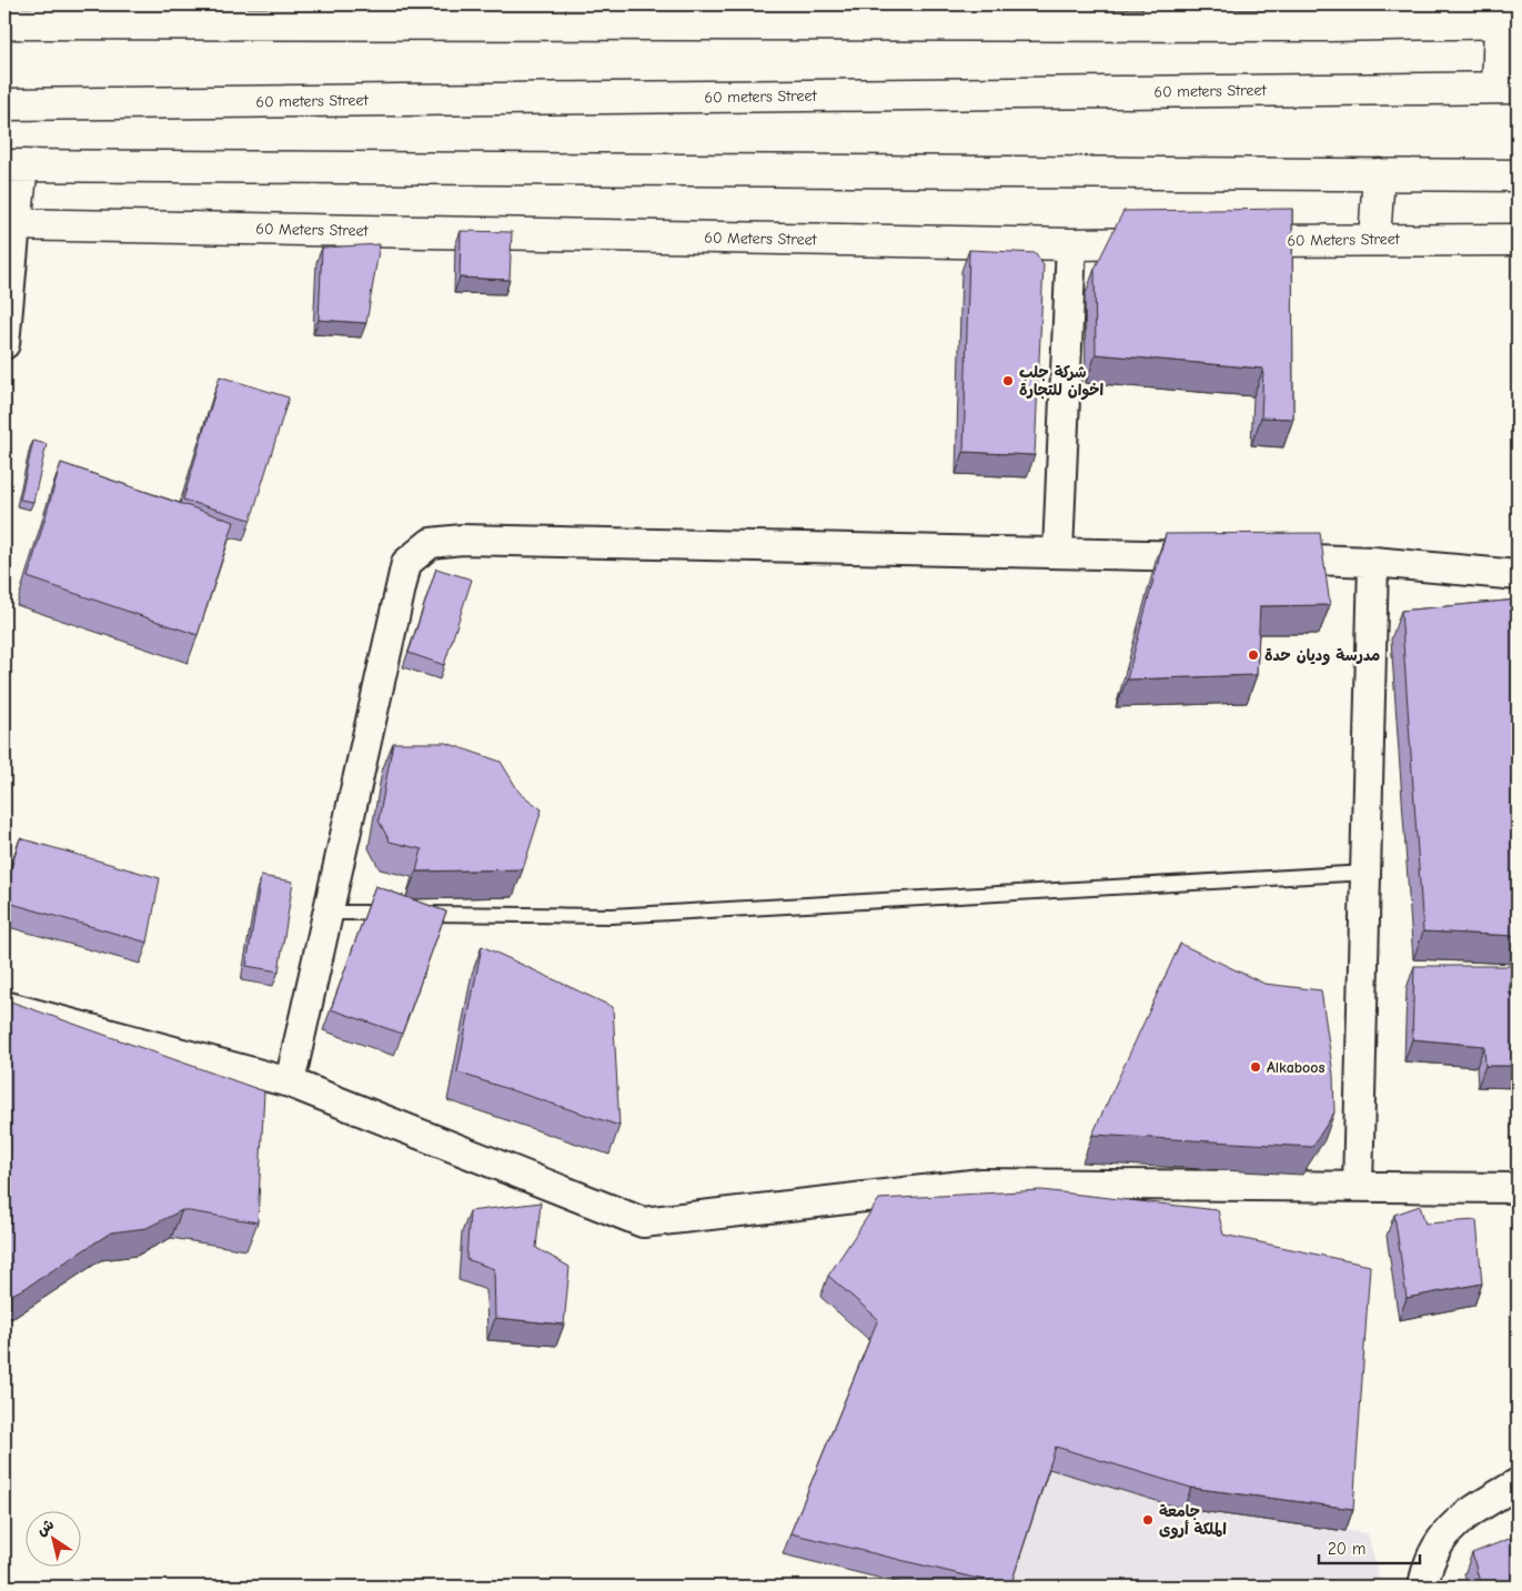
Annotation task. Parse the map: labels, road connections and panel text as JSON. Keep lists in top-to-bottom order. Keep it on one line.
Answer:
{"streets":{"main road":["60 meters Street","60 Meters Street"]},"places":["شركة جلب اخوان للتجارة","مدرسة وديان حدة","Alkaboos","جامعة الملكة أروى"],"scale_bar":"20 m","north":"top left"}
